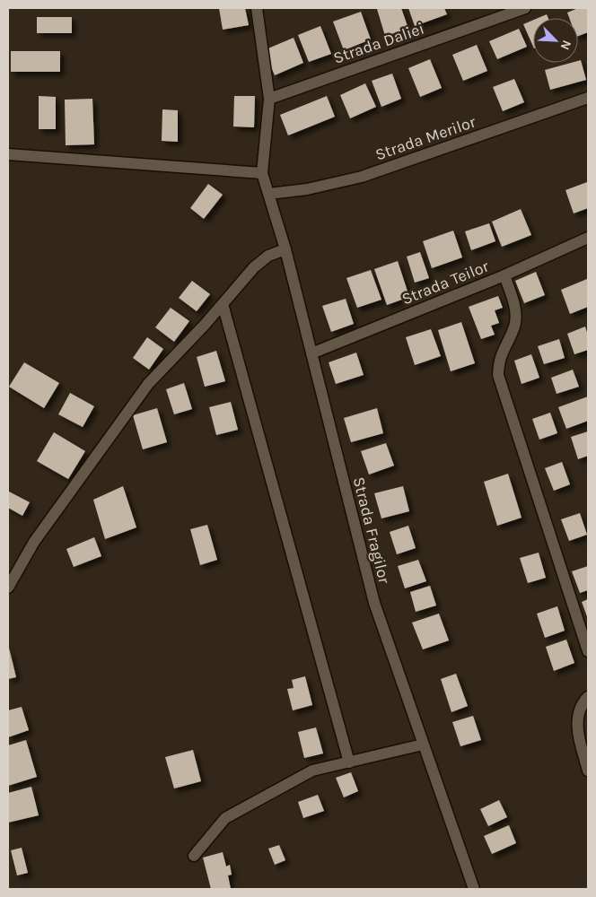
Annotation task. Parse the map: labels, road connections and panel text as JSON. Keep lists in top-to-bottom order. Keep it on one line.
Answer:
{"streets":{"street":["Strada Daliei","Strada Merilor","Strada Teilor","Strada Fragilor"]},"crossings":[["Strada Merilor","Strada Fragilor"],["Strada Teilor","Strada Fragilor"]],"north":"bottom right"}
